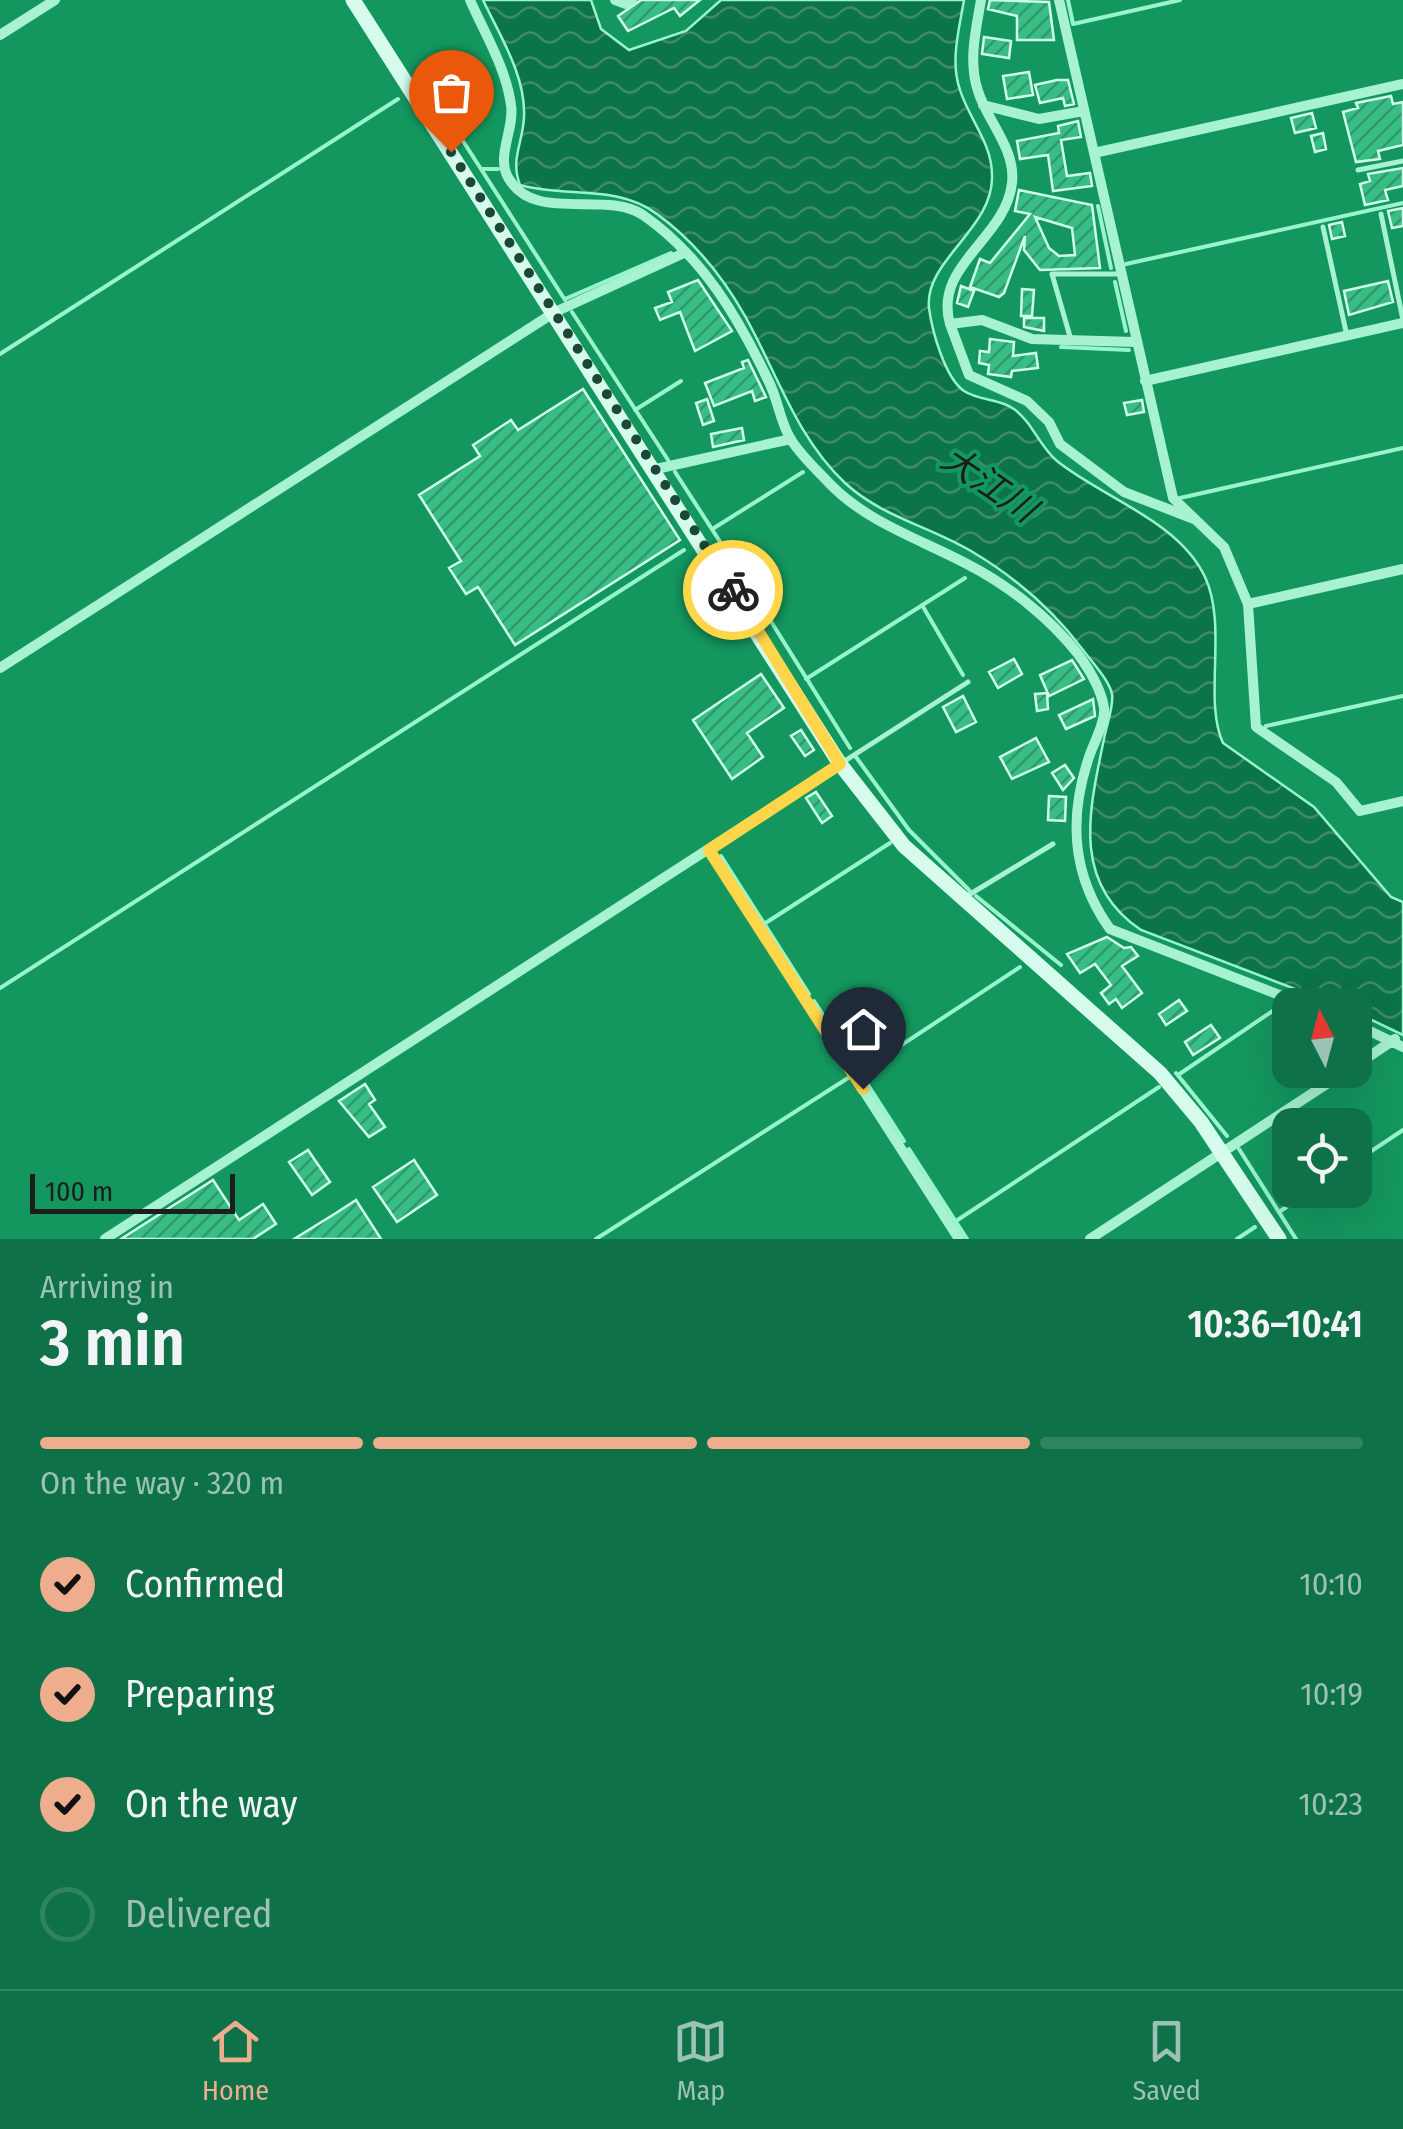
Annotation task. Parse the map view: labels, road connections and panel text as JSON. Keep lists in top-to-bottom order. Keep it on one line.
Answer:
{"water":["大江川"],"scale_bar":"100 m","north":"top","page":{"scale":"100 m","heading":["3 min","Arriving in","10:36–10:41"],"bar":"On the way · 320 m","list":[["Confirmed","10:10"],["Preparing","10:19"],["On the way","10:23"],"Delivered"],"tabs":["Home","Map","Saved"]}}
